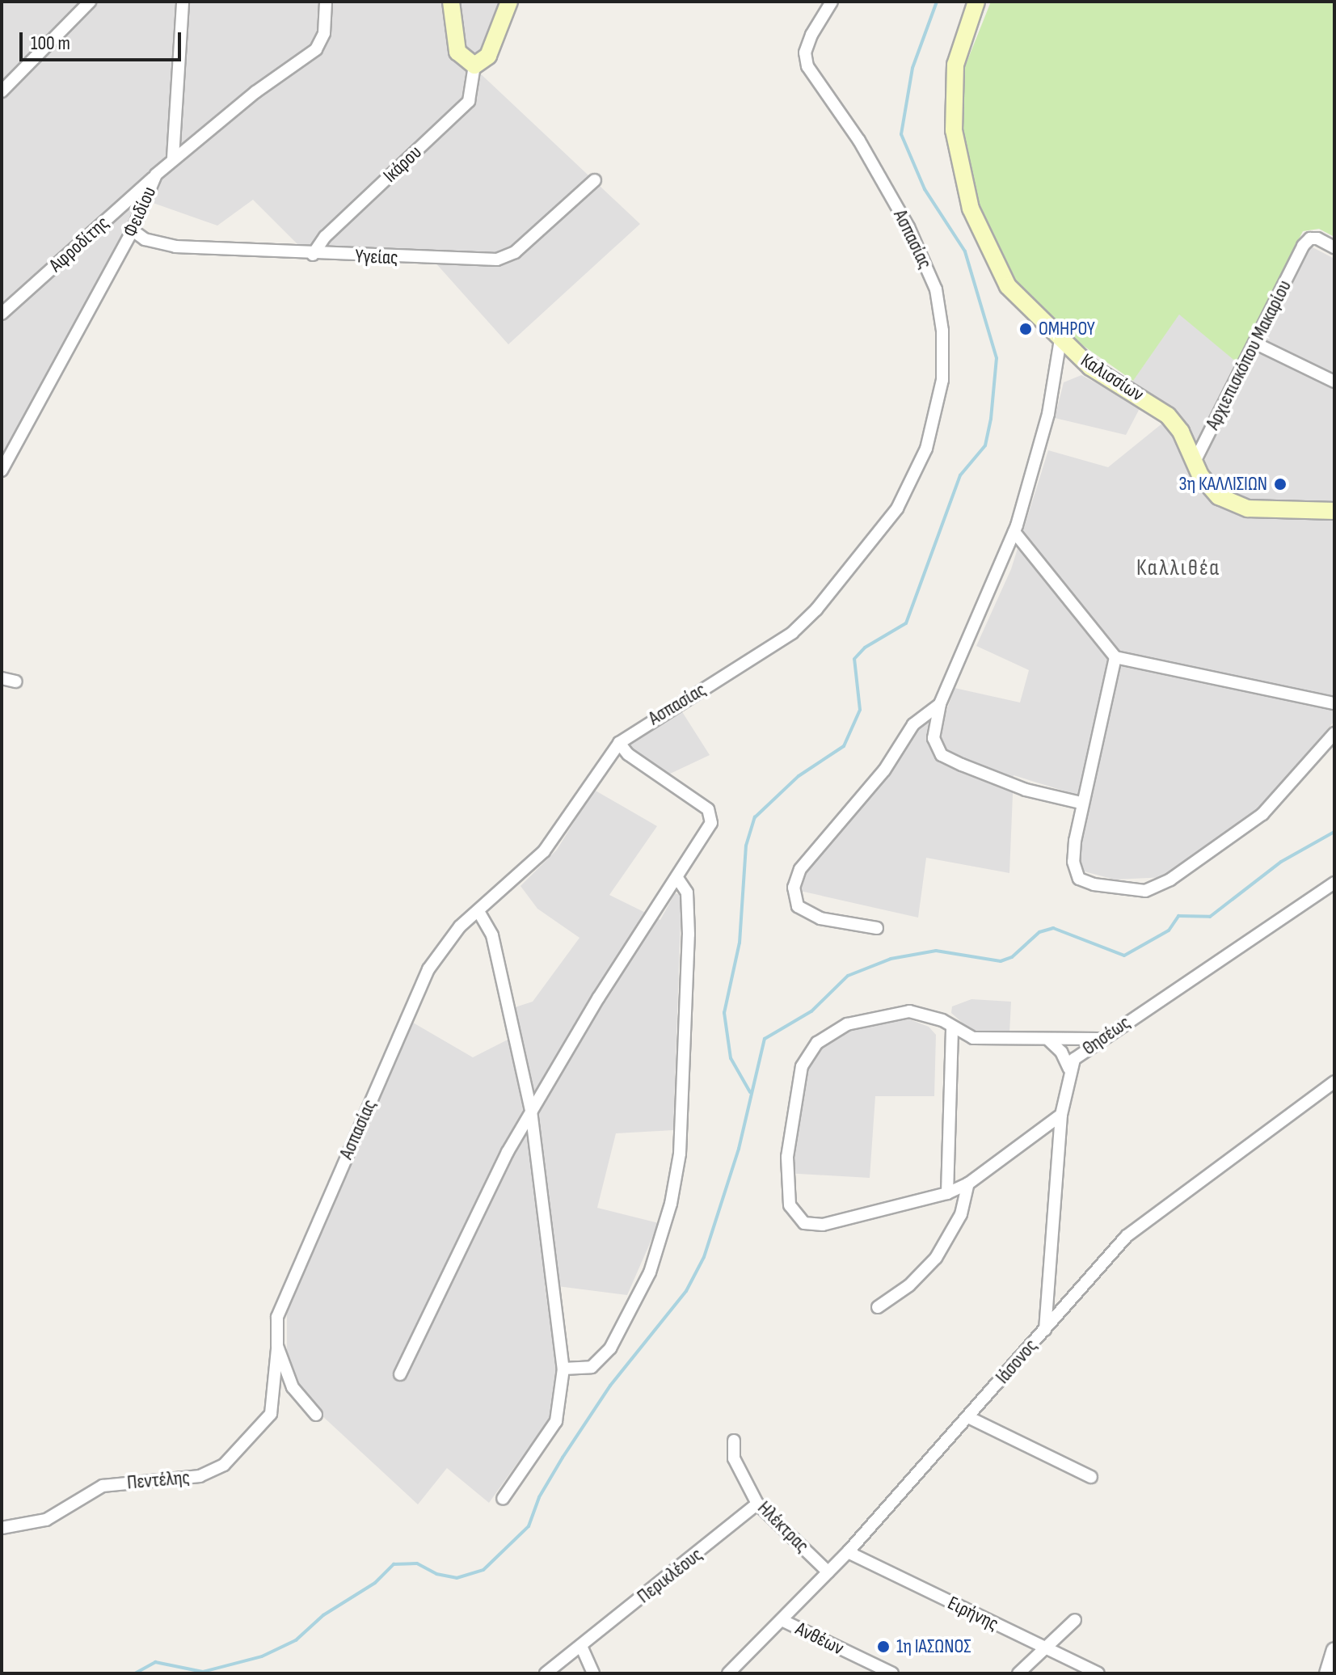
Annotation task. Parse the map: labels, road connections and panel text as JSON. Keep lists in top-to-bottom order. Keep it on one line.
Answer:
{"streets":{"main road":["Καλισσίων"],"street":["Ικάρου","Φειδίου","Ασπασίας","Αφροδίτης","Υγείας","Αρχιεπισκόπου Μακαρίου","Θησέως","Ιάσονος","Πεντέλης","Ηλέκτρας","Περικλέους","Ειρήνης","Ανθέων"]},"crossings":[["Ικάρου","Υγείας"],["Φειδίου","Αφροδίτης"],["Φειδίου","Υγείας"],["Ασπασίας","Πεντέλης"],["Αρχιεπισκόπου Μακαρίου","Καλισσίων"],["Θησέως","Ιάσονος"],["Ιάσονος","Ηλέκτρας"],["Ιάσονος","Ειρήνης"],["Ιάσονος","Ανθέων"],["Ηλέκτρας","Περικλέους"]],"districts":["Καλλιθέα"],"places":["ΟΜΗΡΟΥ","3η ΚΑΛΛΙΣΙΩΝ","1η ΙΑΣΩΝΟΣ"],"scale_bar":"100 m"}
